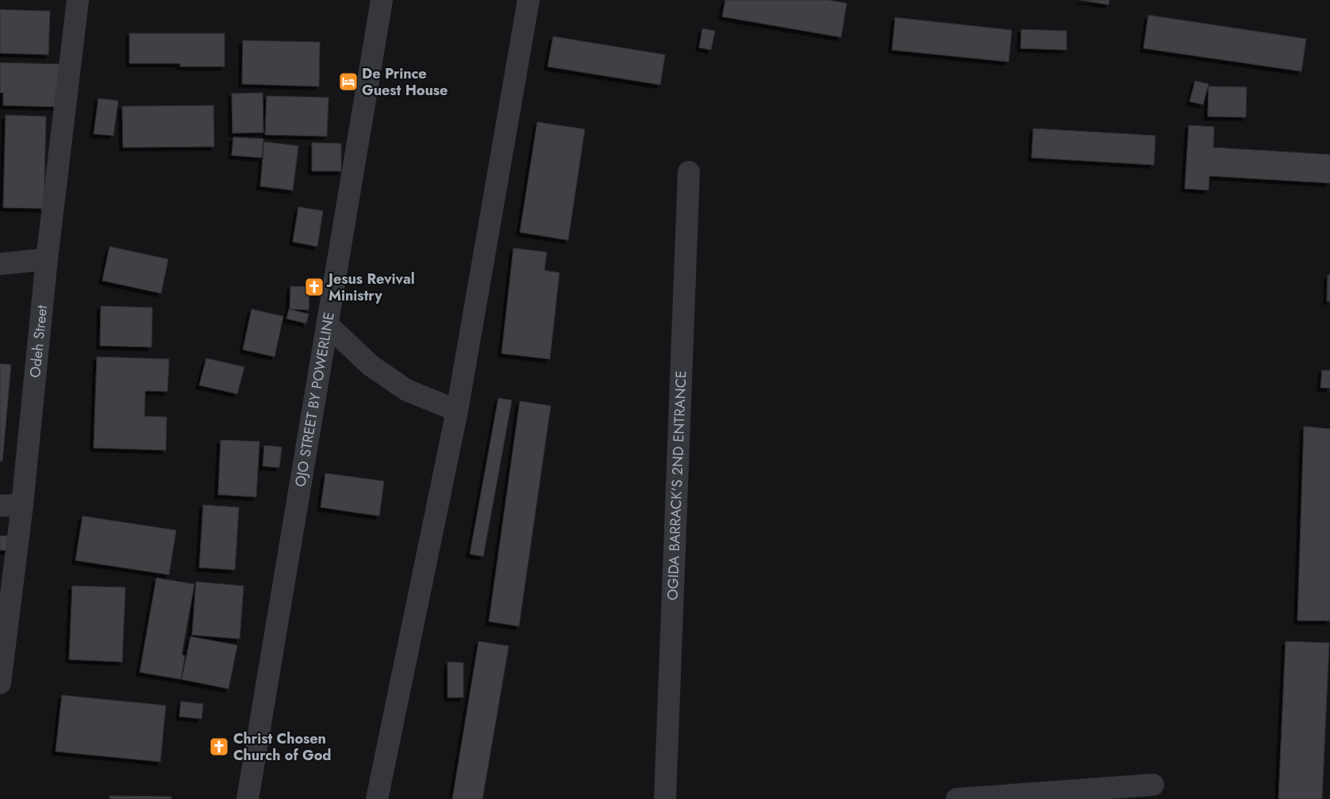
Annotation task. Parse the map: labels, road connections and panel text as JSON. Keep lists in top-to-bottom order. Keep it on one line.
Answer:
{"streets":{"street":["Odeh Street","OJO STREET BY POWERLINE","OGIDA BARRACK'S 2ND ENTRANCE"]},"places":{"hotel":["De Prince Guest House"],"church":["Jesus Revival Ministry","Christ Chosen Church of God"]}}
